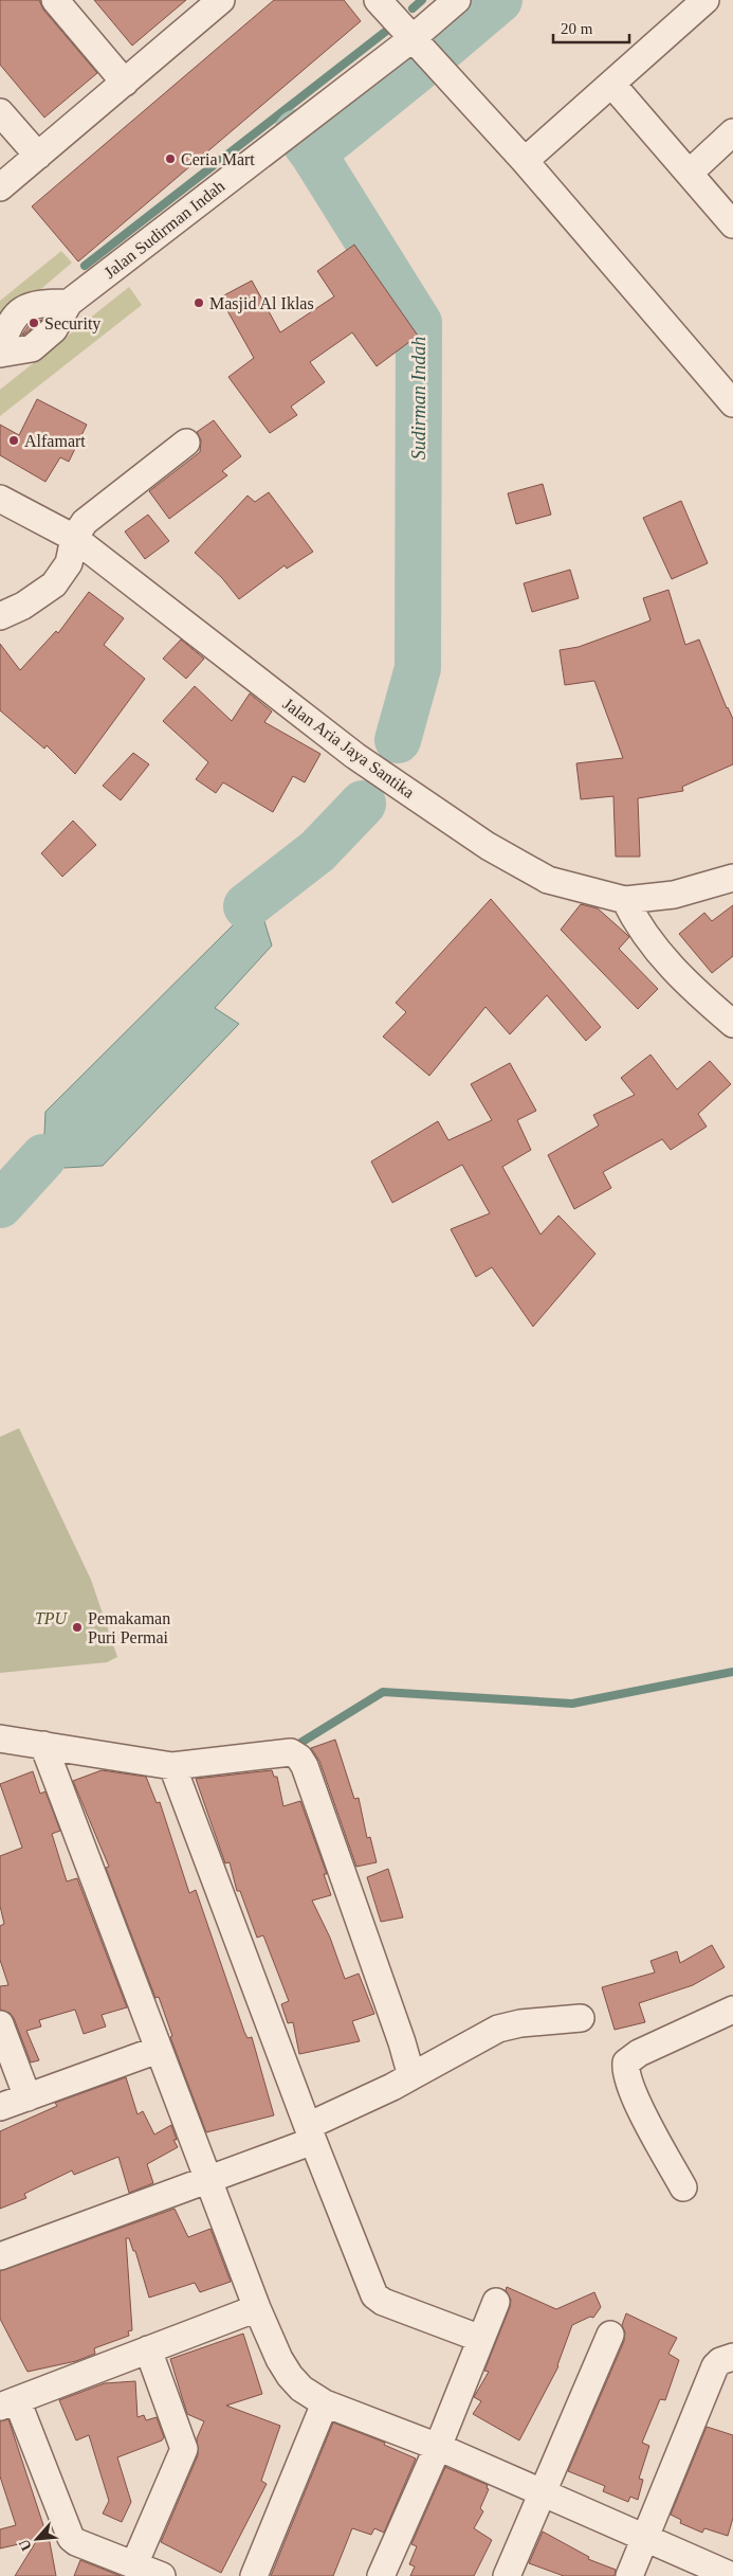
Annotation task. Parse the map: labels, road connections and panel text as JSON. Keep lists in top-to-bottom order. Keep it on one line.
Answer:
{"streets":{"street":["Jalan Sudirman Indah","Jalan Aria Jaya Santika"]},"water":["Sudirman Indah"],"parks":["TPU"],"places":["Ceria Mart","Masjid Al Iklas","Security","Alfamart","Pemakaman Puri Permai"],"scale_bar":"20 m","north":"bottom left"}
